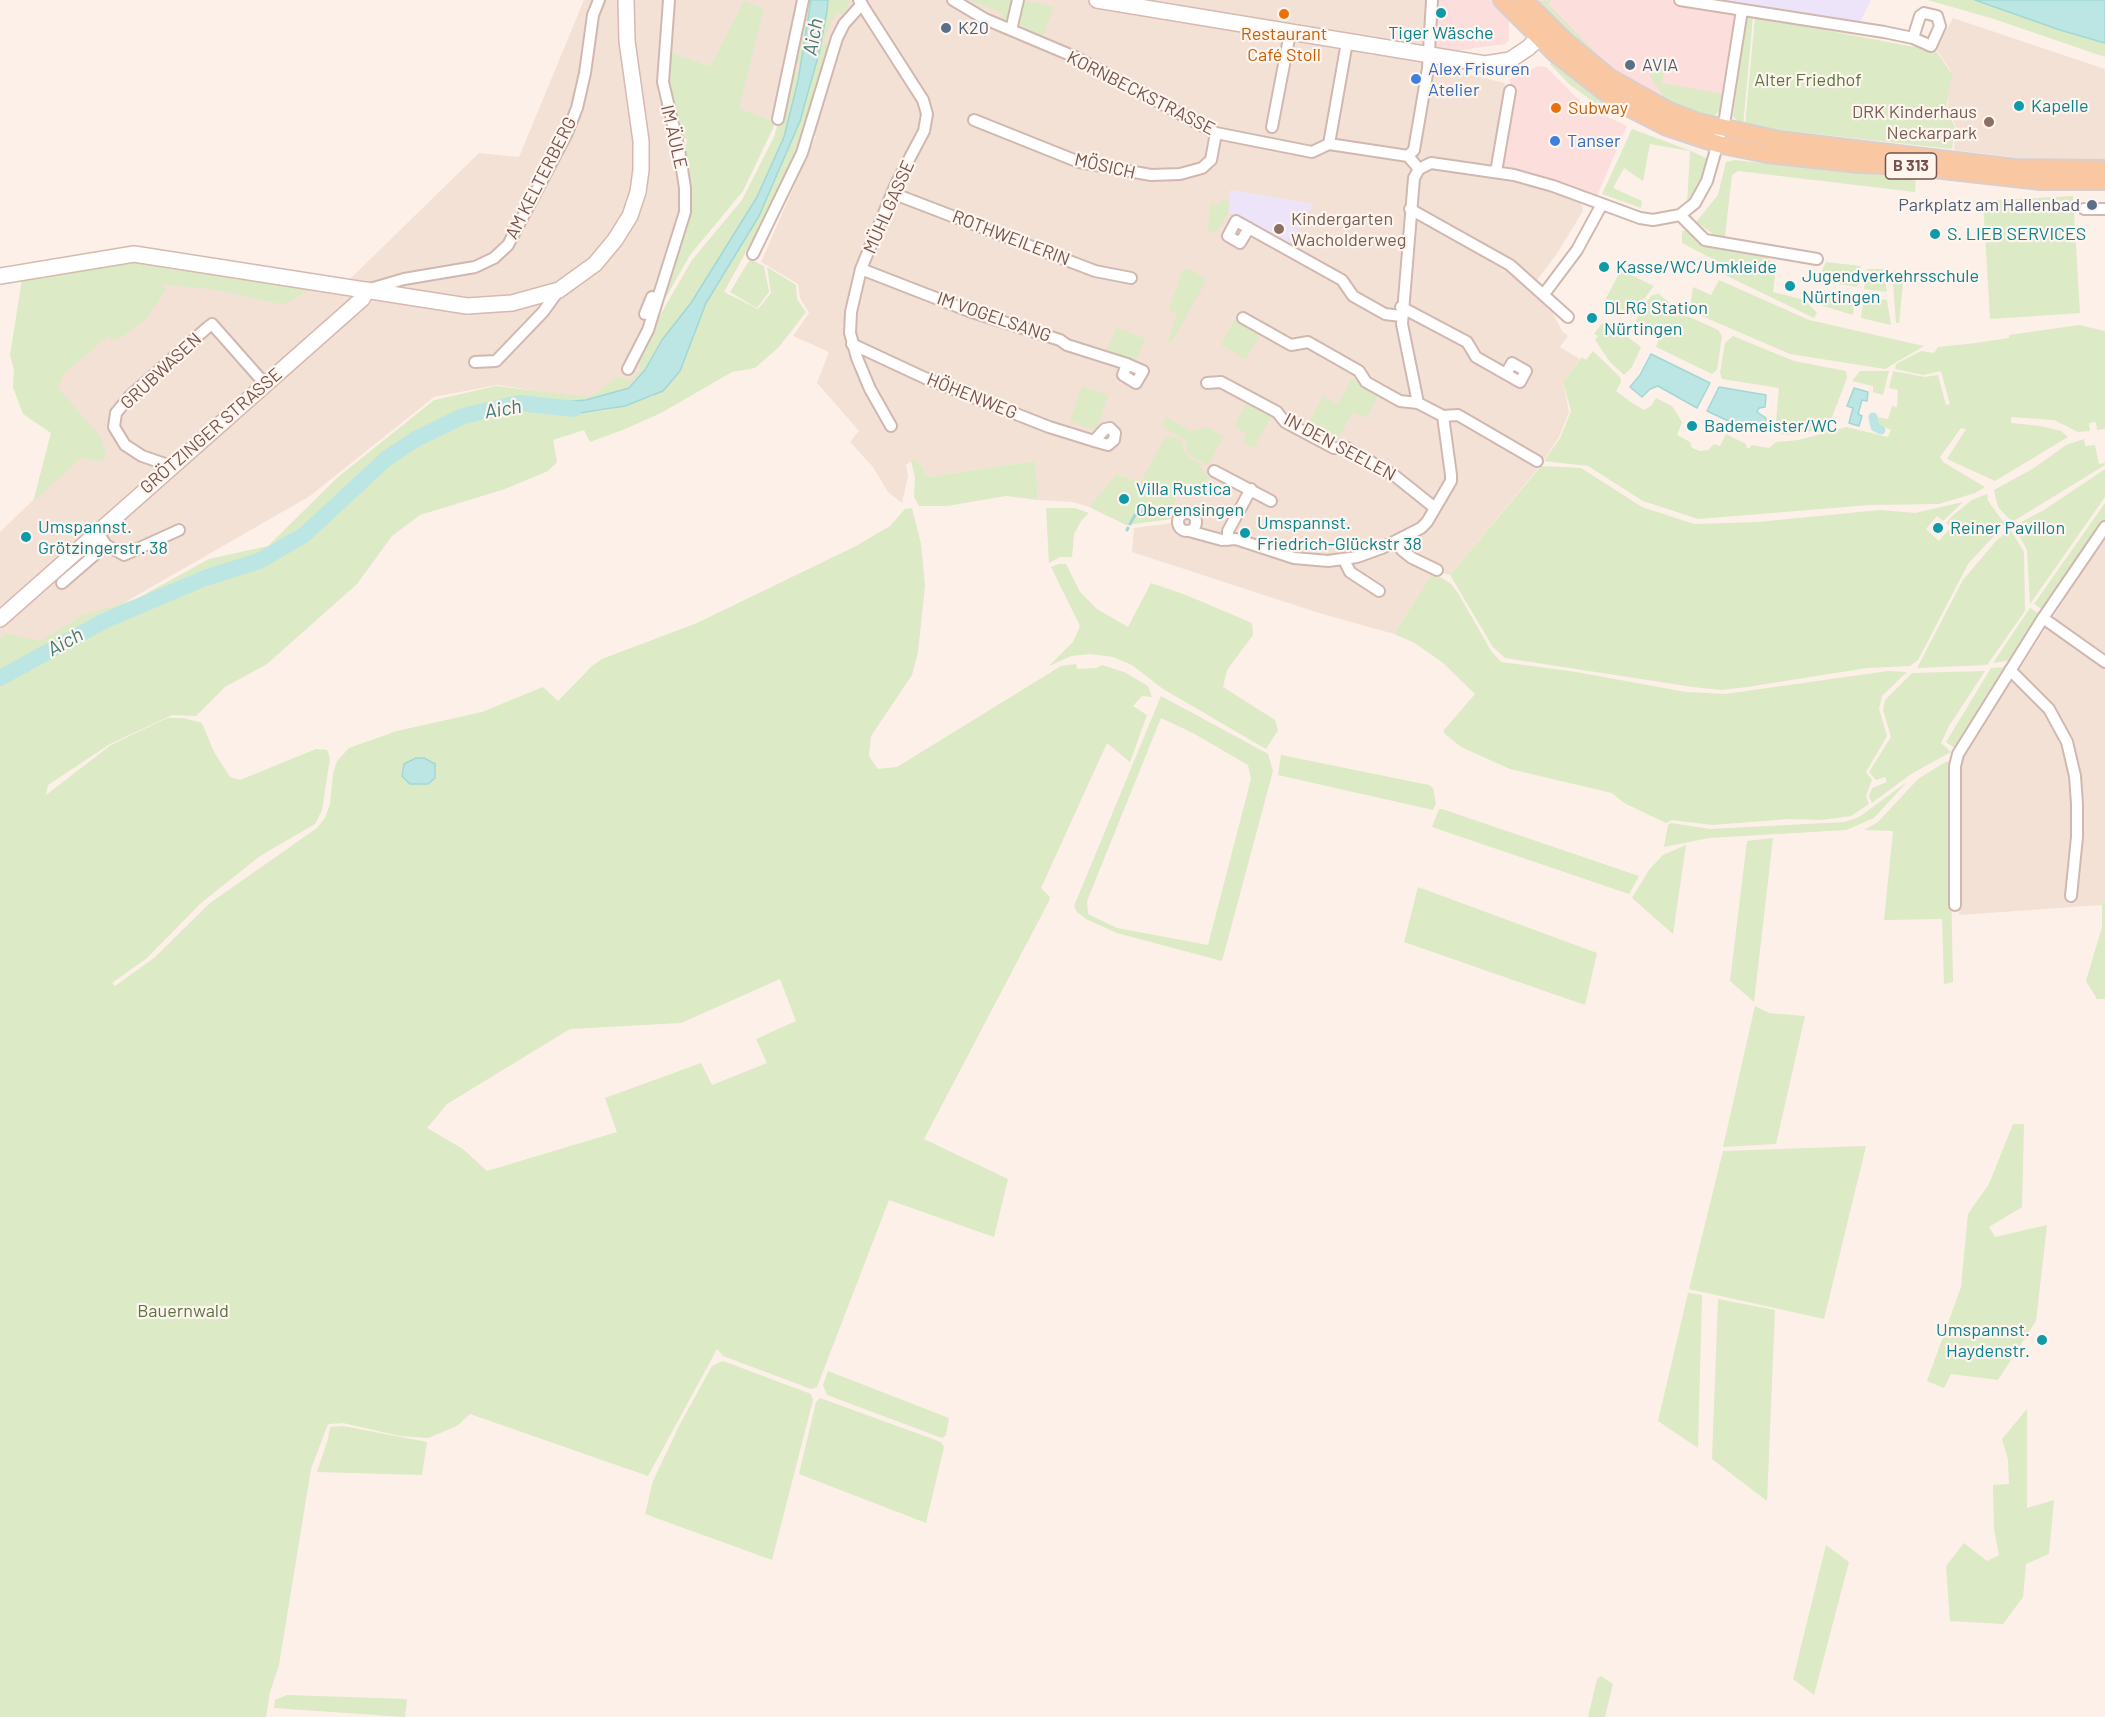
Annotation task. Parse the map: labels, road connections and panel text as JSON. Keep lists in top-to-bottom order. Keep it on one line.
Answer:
{"streets":{"main road":["B 313","GRÖTZINGER STRASSE"],"street":["KORNBECKSTRASSE","IM ÄULE","MÖSICH","AM KELTERBERG","MÜHLGASSE","ROTHWEILERIN","IM VOGELSANG","GRUBWASEN","HÖHENWEG","IN DEN SEELEN"]},"crossings":[["KORNBECKSTRASSE","MÖSICH"],["AM KELTERBERG","GRÖTZINGER STRASSE"],["MÜHLGASSE","ROTHWEILERIN"],["MÜHLGASSE","IM VOGELSANG"],["MÜHLGASSE","HÖHENWEG"],["GRUBWASEN","GRÖTZINGER STRASSE"]],"water":["Aich"],"parks":["Alter Friedhof","Bauernwald"],"places":["Tiger Wäsche","Restaurant Café Stoll","K20","AVIA","Alex Frisuren Atelier","Kapelle","Subway","DRK Kinderhaus Neckarpark","Tanser","Parkplatz am Hallenbad","Kindergarten Wacholderweg","S. LIEB SERVICES","Kasse/WC/Umkleide","Jugendverkehrsschule Nürtingen","DLRG Station Nürtingen","Bademeister/WC","Villa Rustica Oberensingen","Reiner Pavillon","Umspannst. Friedrich-Glückstr 38","Umspannst. Grötzingerstr. 38","Umspannst. Haydenstr."]}
